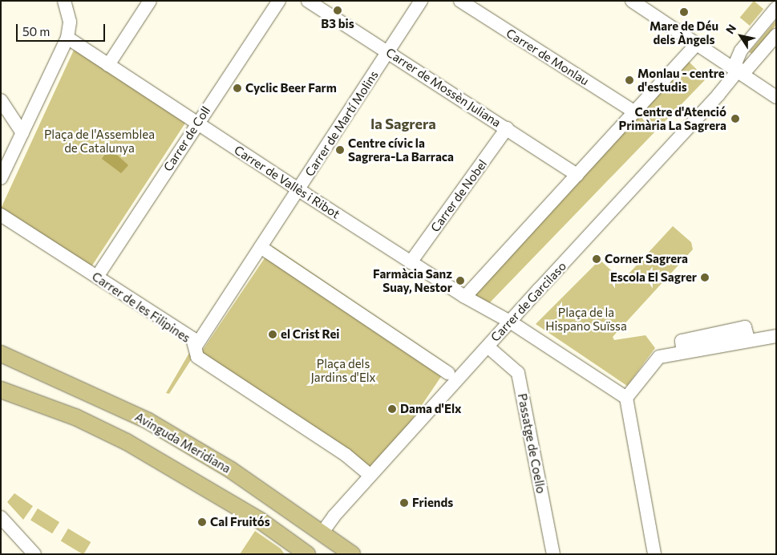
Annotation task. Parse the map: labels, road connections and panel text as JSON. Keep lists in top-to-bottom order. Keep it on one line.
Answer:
{"streets":{"main road":["Avinguda Meridiana"],"street":["Carrer de Monlau","Carrer de Mossèn Juliana","Carrer de Martí Molins","Carrer de Coll","Carrer de Vallès i Ribot","Carrer de Nobel","Carrer de Garcilaso","Carrer de les Filipines","Passatge de Coello"]},"crossings":[["Carrer de Mossèn Juliana","Carrer de Martí Molins"],["Carrer de Mossèn Juliana","Carrer de Nobel"],["Carrer de Martí Molins","Carrer de Vallès i Ribot"],["Carrer de Martí Molins","Carrer de les Filipines"],["Carrer de Coll","Carrer de Vallès i Ribot"],["Carrer de Coll","Carrer de les Filipines"],["Carrer de Vallès i Ribot","Carrer de Nobel"],["Carrer de Vallès i Ribot","Carrer de Garcilaso"],["Carrer de Garcilaso","Carrer de les Filipines"],["Carrer de Garcilaso","Avinguda Meridiana"],["Carrer de Garcilaso","Passatge de Coello"]],"districts":["la Sagrera"],"parks":["Plaça de l'Assemblea de Catalunya","Plaça de la Hispano Suïssa","Plaça dels Jardins d'Elx"],"places":["B3 bis","Mare de Déu dels Àngels","Monlau - centre d'estudis","Cyclic Beer Farm","Centre d'Atenció Primària La Sagrera","Centre cívic la Sagrera-La Barraca","Corner Sagrera","Escola El Sagrer","Farmàcia Sanz Suay, Nestor","el Crist Rei","Dama d'Elx","Friends","Cal Fruitós"],"scale_bar":"50 m","north":"top left"}
